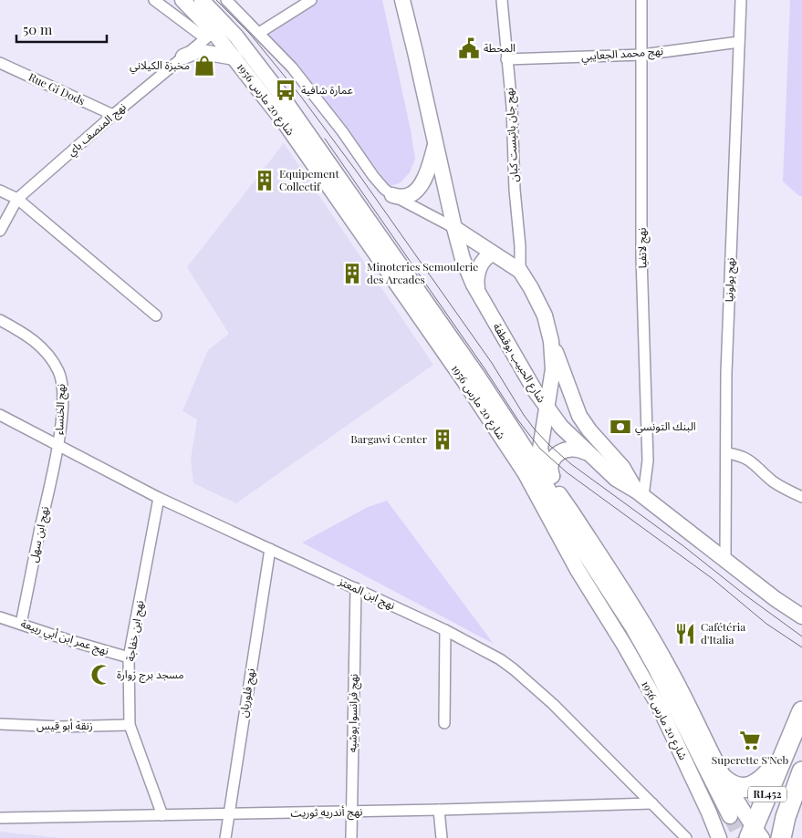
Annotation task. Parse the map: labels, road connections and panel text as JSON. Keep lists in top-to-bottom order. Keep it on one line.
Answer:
{"streets":{"highway":["RL452"],"main road":["شارع 20 مارس 1956","شارع الحبيب بوقطفة"],"street":["نهج محمد الجعايبي","Rue Gi Dods","نهج المنصف باي","نهج جان باتيست كبان","نهج لاتفيا","نهج بولونيا","نهج الخنساء","نهج ابن سهل","نهج ابن المعتز","نهج ابن خفاجة","نهج عمر ابن أبي ربيعة","نهج فلوريان","نهج فرانسوا بوشيه","زنقة أبو قيس","نهج أندريه ثوريت"]},"crossings":[["نهج محمد الجعايبي","نهج جان باتيست كبان"],["نهج محمد الجعايبي","نهج لاتفيا"],["نهج محمد الجعايبي","نهج بولونيا"],["Rue Gi Dods","نهج المنصف باي"],["شارع 20 مارس 1956","نهج المنصف باي"],["شارع 20 مارس 1956","RL452"],["نهج لاتفيا","شارع الحبيب بوقطفة"],["نهج بولونيا","شارع الحبيب بوقطفة"],["نهج الخنساء","نهج ابن سهل"],["نهج الخنساء","نهج ابن المعتز"],["نهج ابن سهل","نهج ابن المعتز"],["نهج ابن سهل","نهج عمر ابن أبي ربيعة"],["نهج ابن المعتز","نهج ابن خفاجة"],["نهج ابن المعتز","نهج فلوريان"],["نهج ابن المعتز","نهج فرانسوا بوشيه"],["نهج ابن المعتز","نهج أندريه ثوريت"],["نهج ابن خفاجة","نهج عمر ابن أبي ربيعة"],["نهج ابن خفاجة","زنقة أبو قيس"],["نهج ابن خفاجة","نهج أندريه ثوريت"],["نهج فلوريان","نهج أندريه ثوريت"],["نهج فرانسوا بوشيه","نهج أندريه ثوريت"]],"places":{"public building":["المحطة"],"shop":["مخبزة الكيلاني"],"bus stop":["عمارة شافية"],"building":["Equipement Collectif","Minoteries Semoulerie des Arcades","Bargawi Center"],"bank":["البنك التونسي"],"restaurant":["Cafétéria d'Italia"],"mosque":["مسجد برج زوارة"],"supermarket":["Superette S'Neb"]},"scale_bar":"50 m"}
